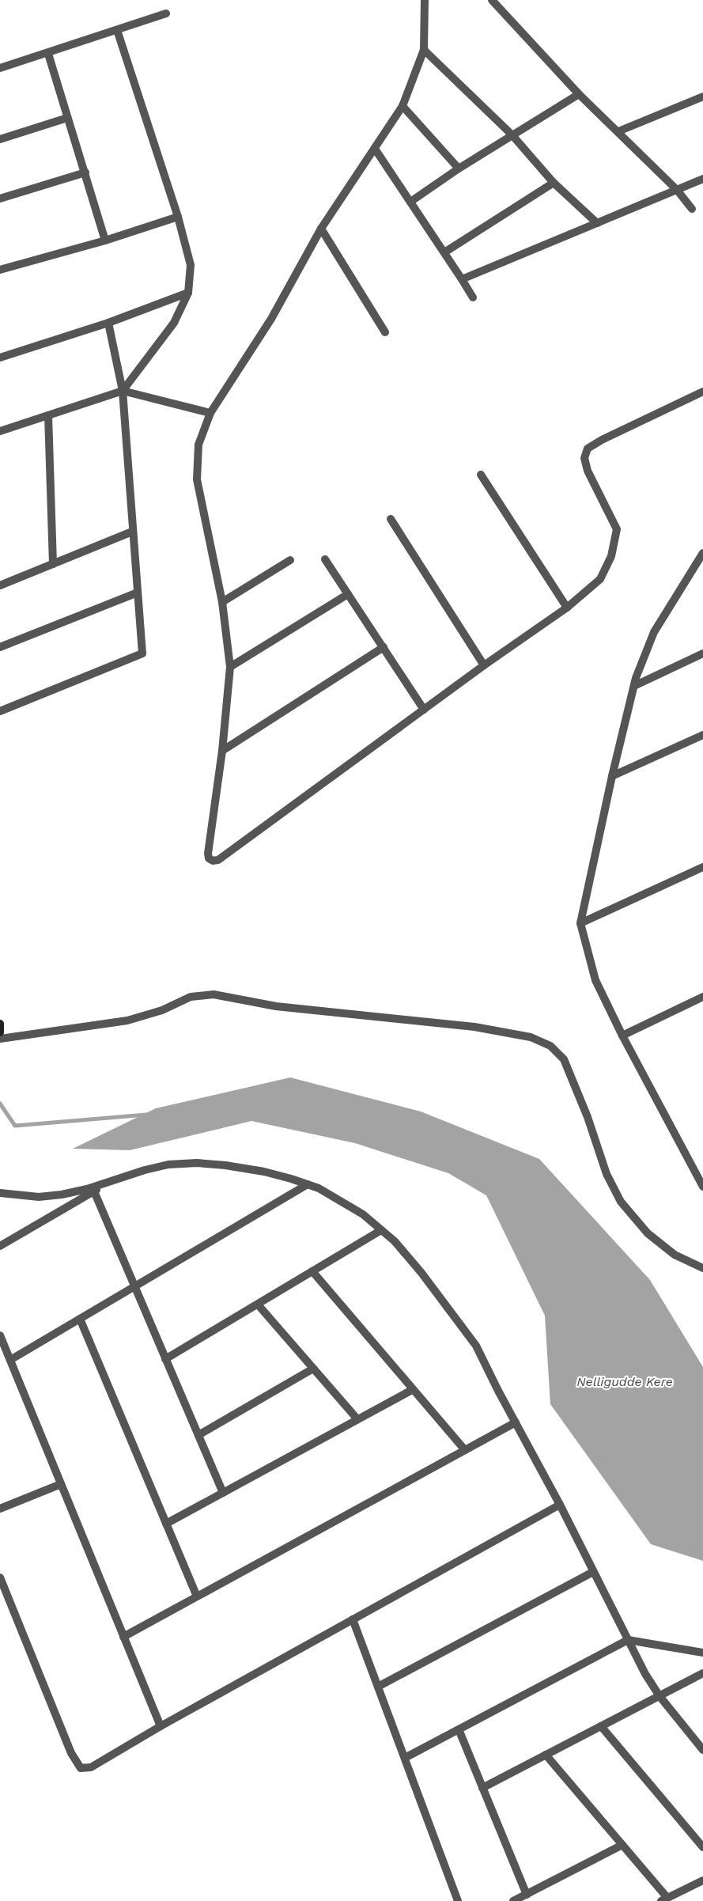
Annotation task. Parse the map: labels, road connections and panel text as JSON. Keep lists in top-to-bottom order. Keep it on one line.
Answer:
{"water":["Nelligudde Kere"]}
